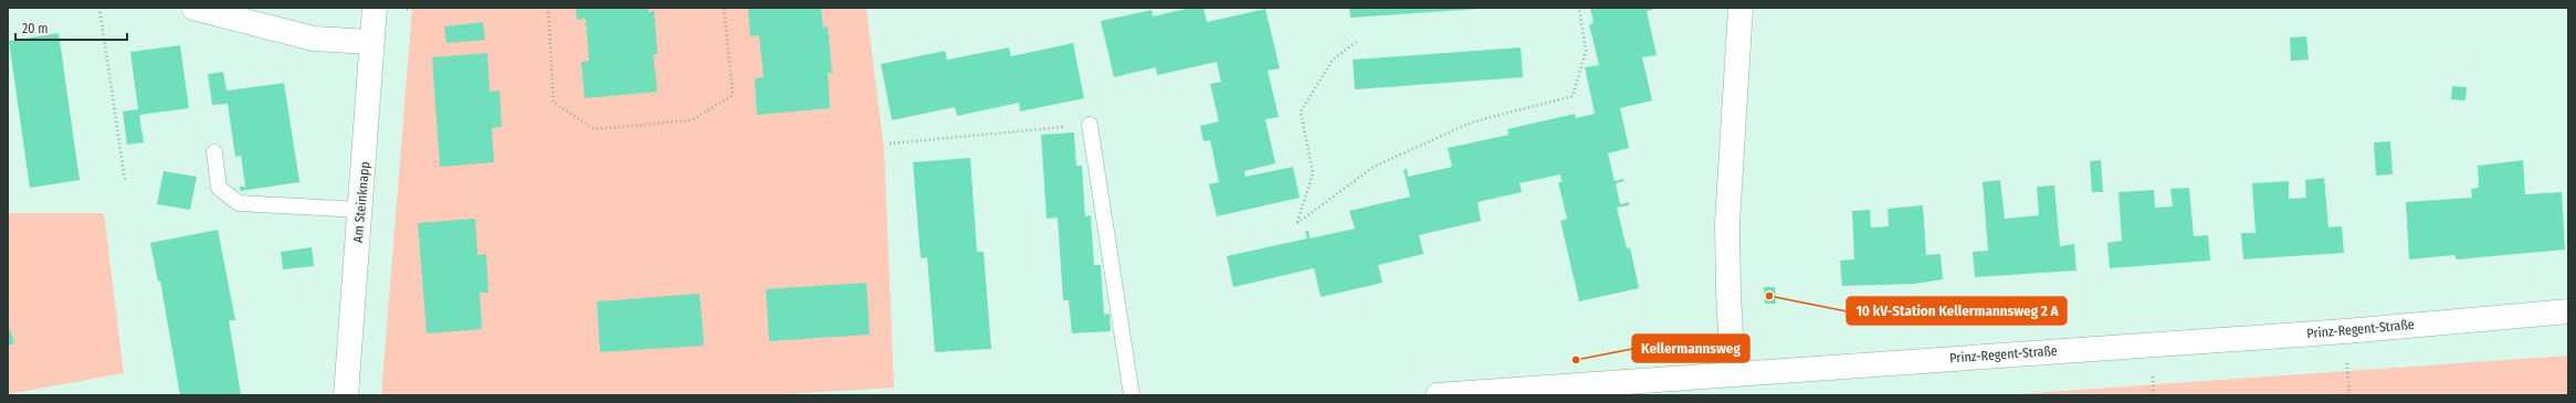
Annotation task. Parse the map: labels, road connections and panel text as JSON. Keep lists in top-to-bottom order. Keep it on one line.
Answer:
{"streets":{"street":["Am Steinknapp","Prinz-Regent-Straße"]},"places":["10 kV-Station Kellermannsweg 2 A","Kellermannsweg"],"scale_bar":"20 m"}
